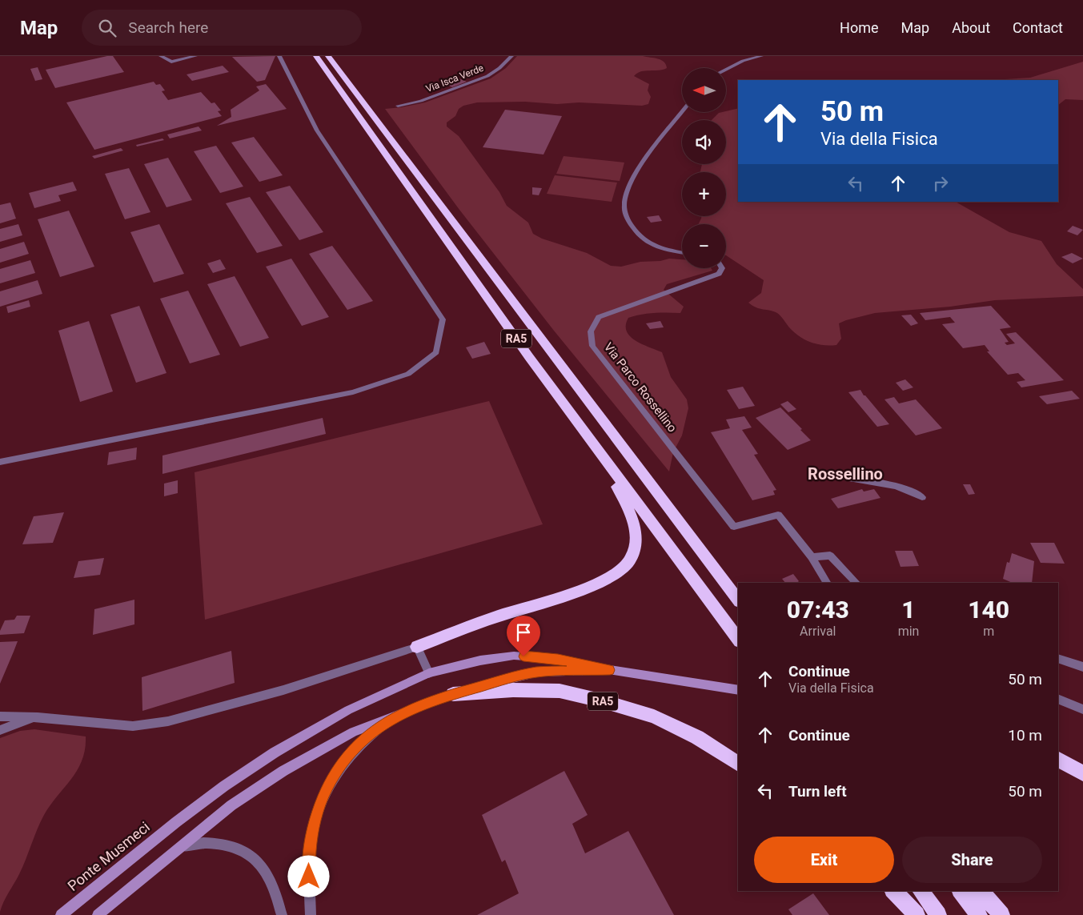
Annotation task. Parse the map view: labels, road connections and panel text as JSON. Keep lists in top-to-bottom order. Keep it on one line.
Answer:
{"streets":{"highway":["RA5"],"main road":["Ponte Musmeci"],"street":["Via Isca Verde","Via Parco Rossellino"]},"districts":["Rossellino"],"north":"left","page":{"header":"Map","search":"Search here","nav":["Home","Map","About","Contact"],"map_buttons":["+","−"],"turn":["50 m","Via della Fisica"],"eta":["07:43","Arrival","1","min","140","m"],"list":[{"name":"Continue","note":"Via della Fisica","value":"50 m"},{"name":"Continue","value":"10 m"},{"name":"Turn left","value":"50 m"}],"buttons":["Exit","Share"]}}
